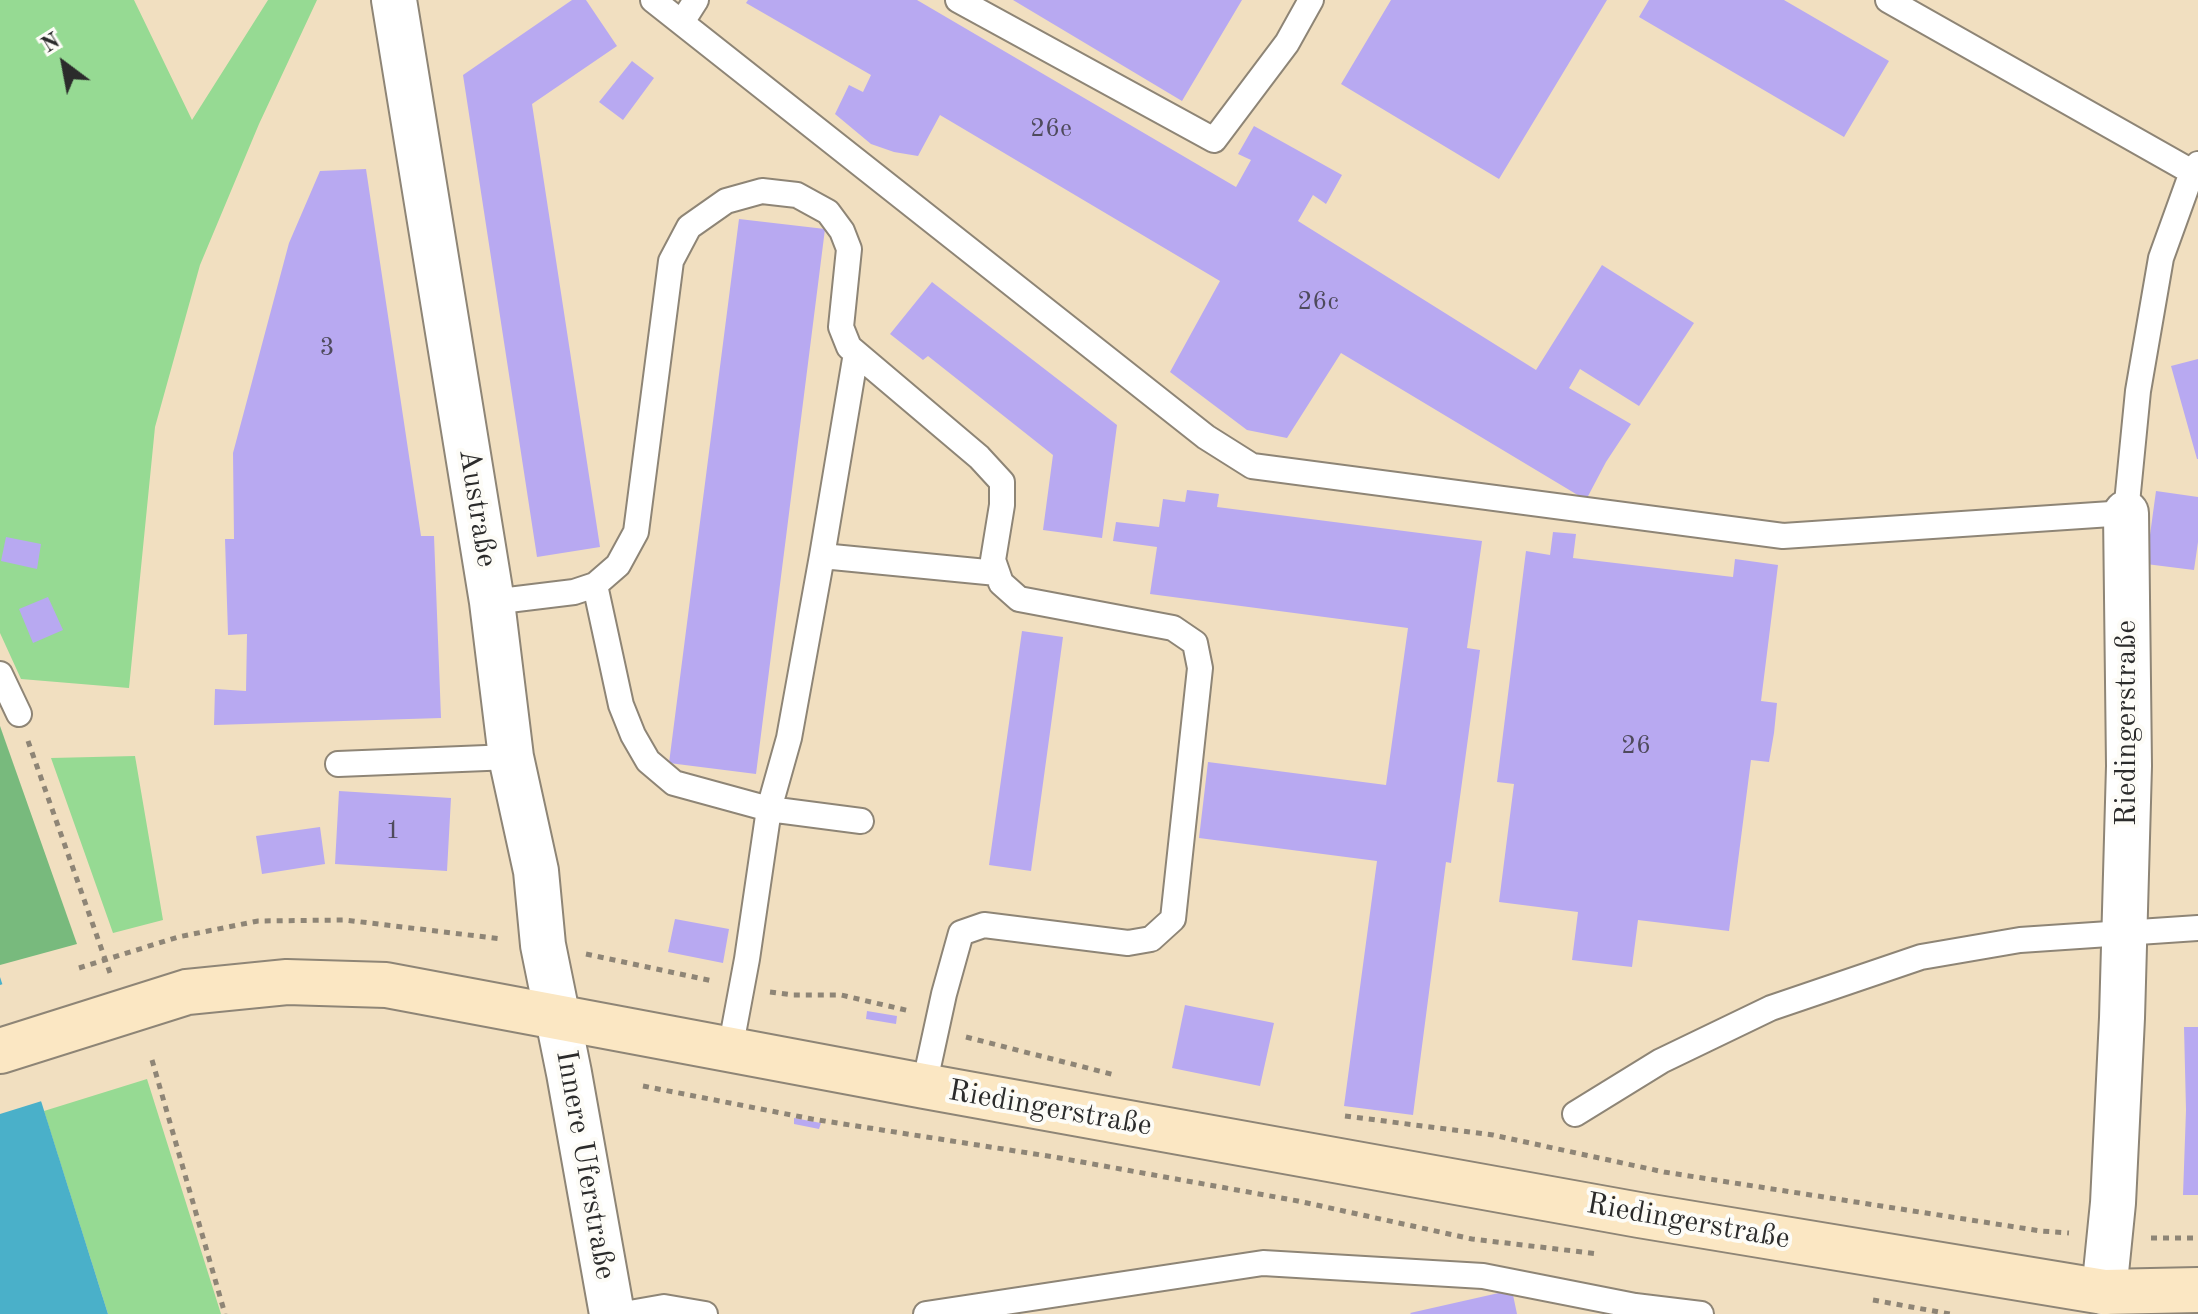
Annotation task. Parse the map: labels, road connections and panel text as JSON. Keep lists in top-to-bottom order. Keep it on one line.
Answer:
{"streets":{"main road":["Riedingerstraße"],"street":["Austraße","Innere Uferstraße"]},"crossings":[["Austraße","Riedingerstraße"],["Austraße","Innere Uferstraße"],["Riedingerstraße","Innere Uferstraße"]],"house_numbers":["26e","26c","3","26","1"],"north":"top left"}
